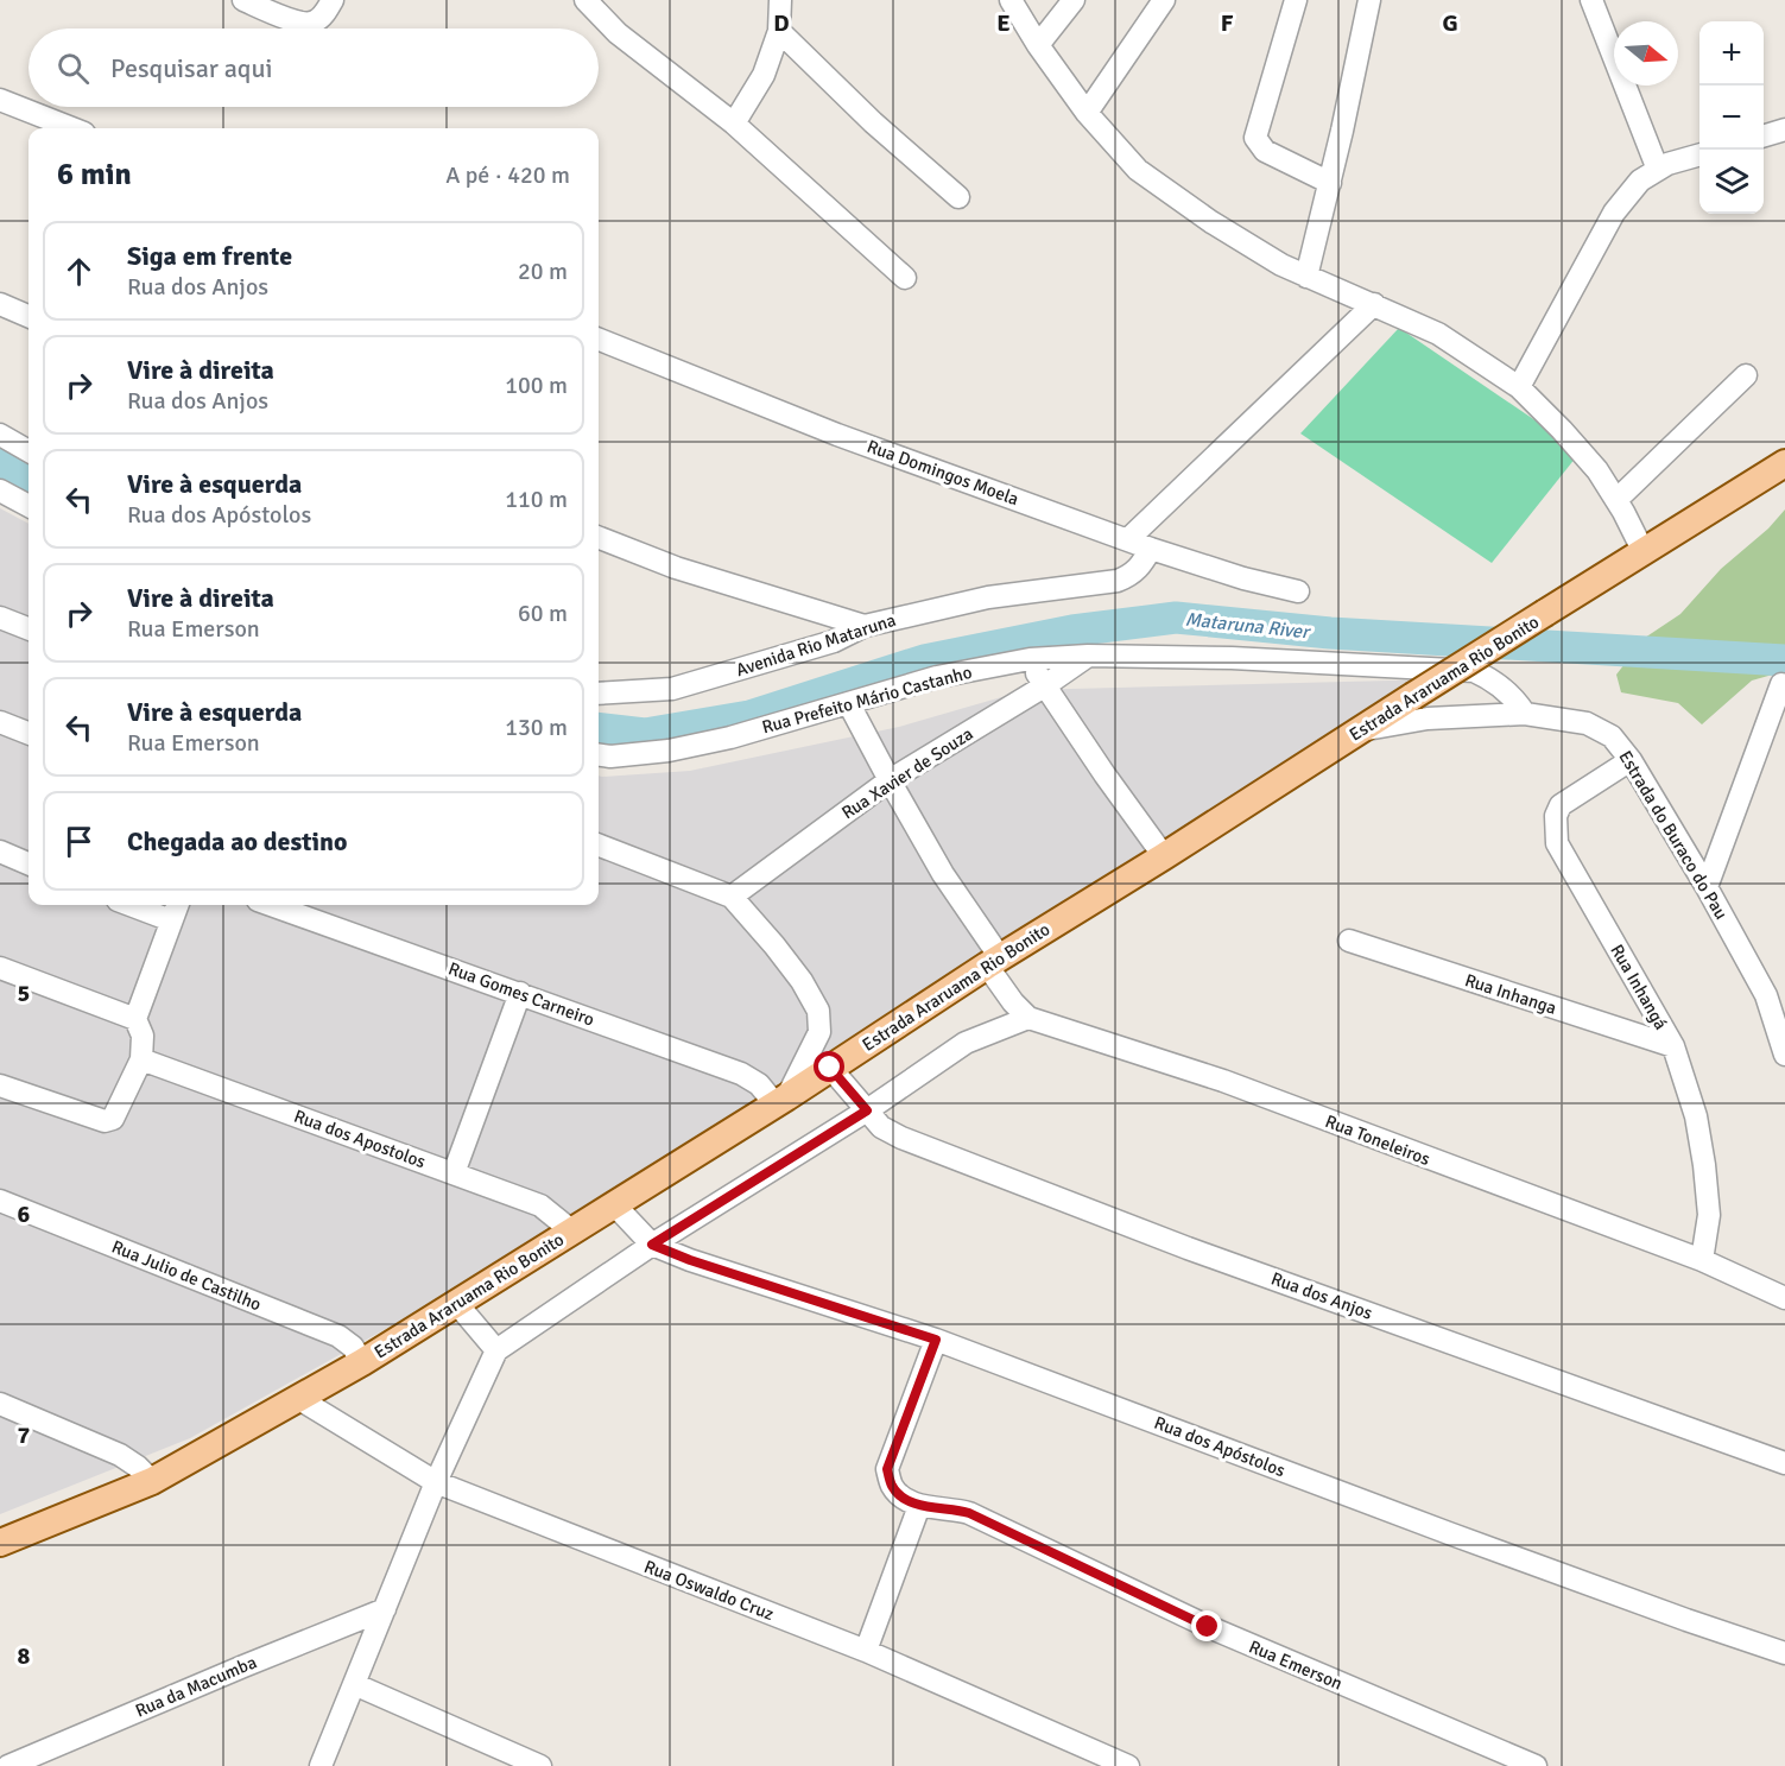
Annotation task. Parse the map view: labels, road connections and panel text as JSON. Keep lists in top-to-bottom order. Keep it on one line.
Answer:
{"streets":{"main road":["Estrada Araruama Rio Bonito"],"street":["Rua Domingos Moela","Avenida Rio Mataruna","Rua Prefeito Mário Castanho","Rua Xavier de Souza","Estrada do Buraco do Pau","Rua Inhangá","Rua Gomes Carneiro","Rua Inhanga","Rua dos Apostolos","Rua Toneleiros","Rua Julio de Castilho","Rua dos Anjos","Rua dos Apóstolos","Rua Oswaldo Cruz","Rua Emerson","Rua da Macumba"]},"crossings":[["Rua Domingos Moela","Avenida Rio Mataruna"],["Estrada Araruama Rio Bonito","Estrada do Buraco do Pau"],["Estrada Araruama Rio Bonito","Rua Gomes Carneiro"],["Estrada Araruama Rio Bonito","Rua dos Apostolos"],["Estrada Araruama Rio Bonito","Rua Julio de Castilho"],["Estrada Araruama Rio Bonito","Rua dos Anjos"],["Estrada Araruama Rio Bonito","Rua dos Apóstolos"],["Estrada Araruama Rio Bonito","Rua Oswaldo Cruz"],["Rua Prefeito Mário Castanho","Rua Xavier de Souza"],["Rua Prefeito Mário Castanho","Estrada do Buraco do Pau"],["Estrada do Buraco do Pau","Rua Inhangá"],["Rua Inhangá","Rua Inhanga"],["Rua Inhangá","Rua Toneleiros"]],"water":["Mataruna River"],"north":"right","page":{"map_buttons":["+","−"],"search":"Pesquisar aqui","heading":["6 min","A pé · 420 m"],"list":[["Siga em frente","Rua dos Anjos","20 m"],["Vire à direita","Rua dos Anjos","100 m"],["Vire à esquerda","Rua dos Apóstolos","110 m"],["Vire à direita","Rua Emerson","60 m"],["Vire à esquerda","Rua Emerson","130 m"],"Chegada ao destino"]},"grid":{"columns":["D","E","F","G"],"rows":["5","6","7","8"]}}
